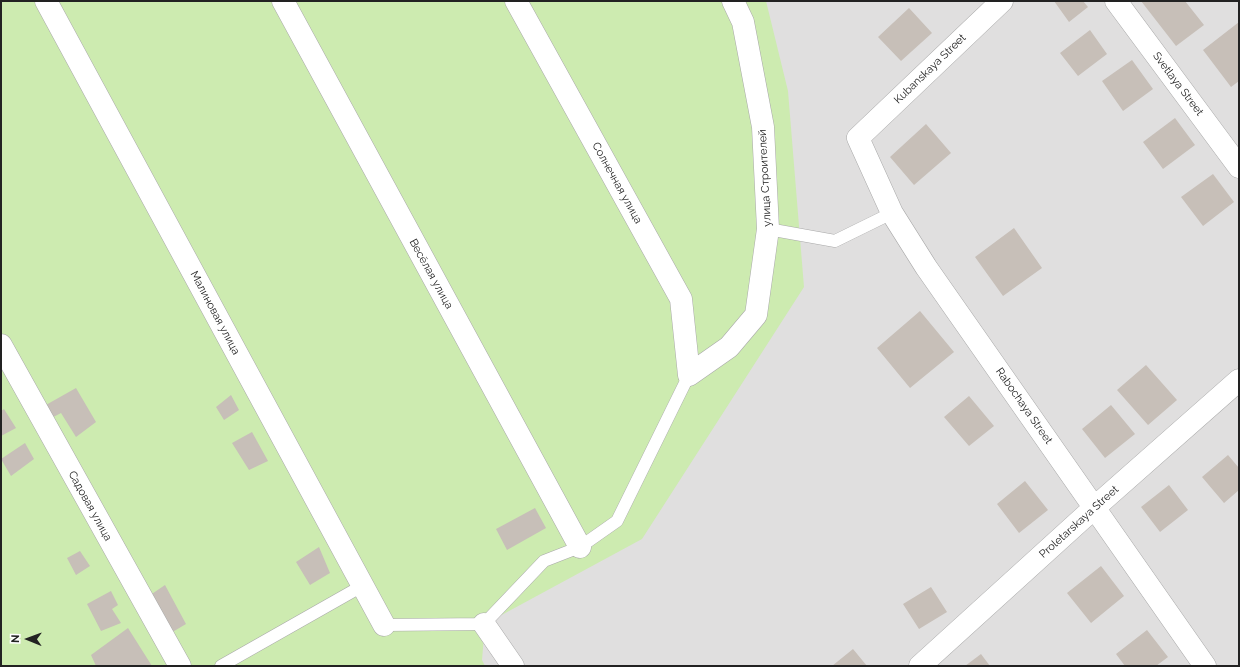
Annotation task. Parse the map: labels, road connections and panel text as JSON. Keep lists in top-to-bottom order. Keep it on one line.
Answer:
{"streets":{"street":["Kubanskaya Street","Svetlaya Street","улица Строителей","Солнечная улица","Весёлая улица","Малиновая улица","Rabochaya Street","Садовая улица","Proletarskaya Street"]},"crossings":[["Kubanskaya Street","Rabochaya Street"],["улица Строителей","Солнечная улица"],["Rabochaya Street","Proletarskaya Street"]],"north":"left"}
